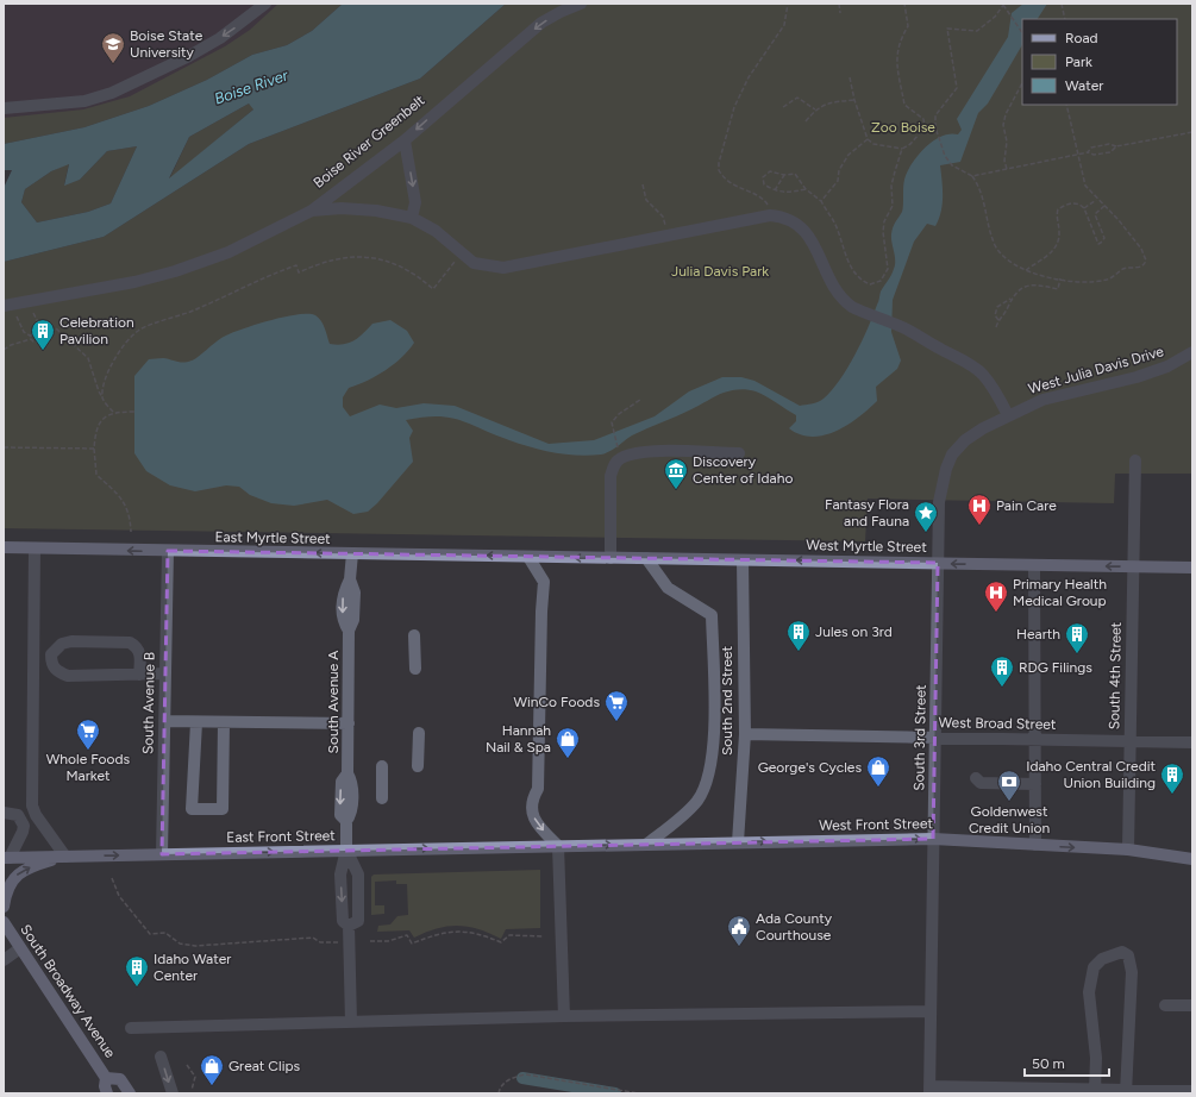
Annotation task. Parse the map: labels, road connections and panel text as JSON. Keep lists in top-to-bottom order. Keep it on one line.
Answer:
{"streets":{"main road":["East Myrtle Street","West Myrtle Street","West Front Street","East Front Street","South Broadway Avenue"],"street":["West Julia Davis Drive","South 4th Street","South 2nd Street","South Avenue A","South Avenue B","West Broad Street","South 3rd Street"]},"crossings":[["West Julia Davis Drive","South 3rd Street"],["East Myrtle Street","West Myrtle Street"],["East Myrtle Street","South Avenue A"],["East Myrtle Street","South Avenue B"],["West Myrtle Street","South 4th Street"],["West Myrtle Street","South 2nd Street"],["West Myrtle Street","South 3rd Street"],["South 4th Street","West Broad Street"],["South 4th Street","West Front Street"],["South 2nd Street","West Broad Street"],["South 2nd Street","West Front Street"],["South Avenue A","East Front Street"],["South Avenue B","East Front Street"],["West Broad Street","South 3rd Street"],["South 3rd Street","West Front Street"],["West Front Street","East Front Street"]],"one_way":["East Myrtle Street","West Myrtle Street","West Front Street","East Front Street"],"water":["Boise River"],"parks":["Zoo Boise","Julia Davis Park"],"places":{"school or university":["Boise State University"],"building":["Celebration Pavilion","Jules on 3rd","Hearth","RDG Filings","Idaho Central Credit Union Building","Idaho Water Center"],"museum":["Discovery Center of Idaho"],"hospital":["Pain Care","Primary Health Medical Group"],"place":["Fantasy Flora and Fauna"],"supermarket":["WinCo Foods","Whole Foods Market"],"shop":["Hannah Nail & Spa","George's Cycles","Great Clips"],"bank":["Goldenwest Credit Union"],"public building":["Ada County Courthouse"]},"legend":["Road","Park","Water"],"scale_bar":"50 m"}
